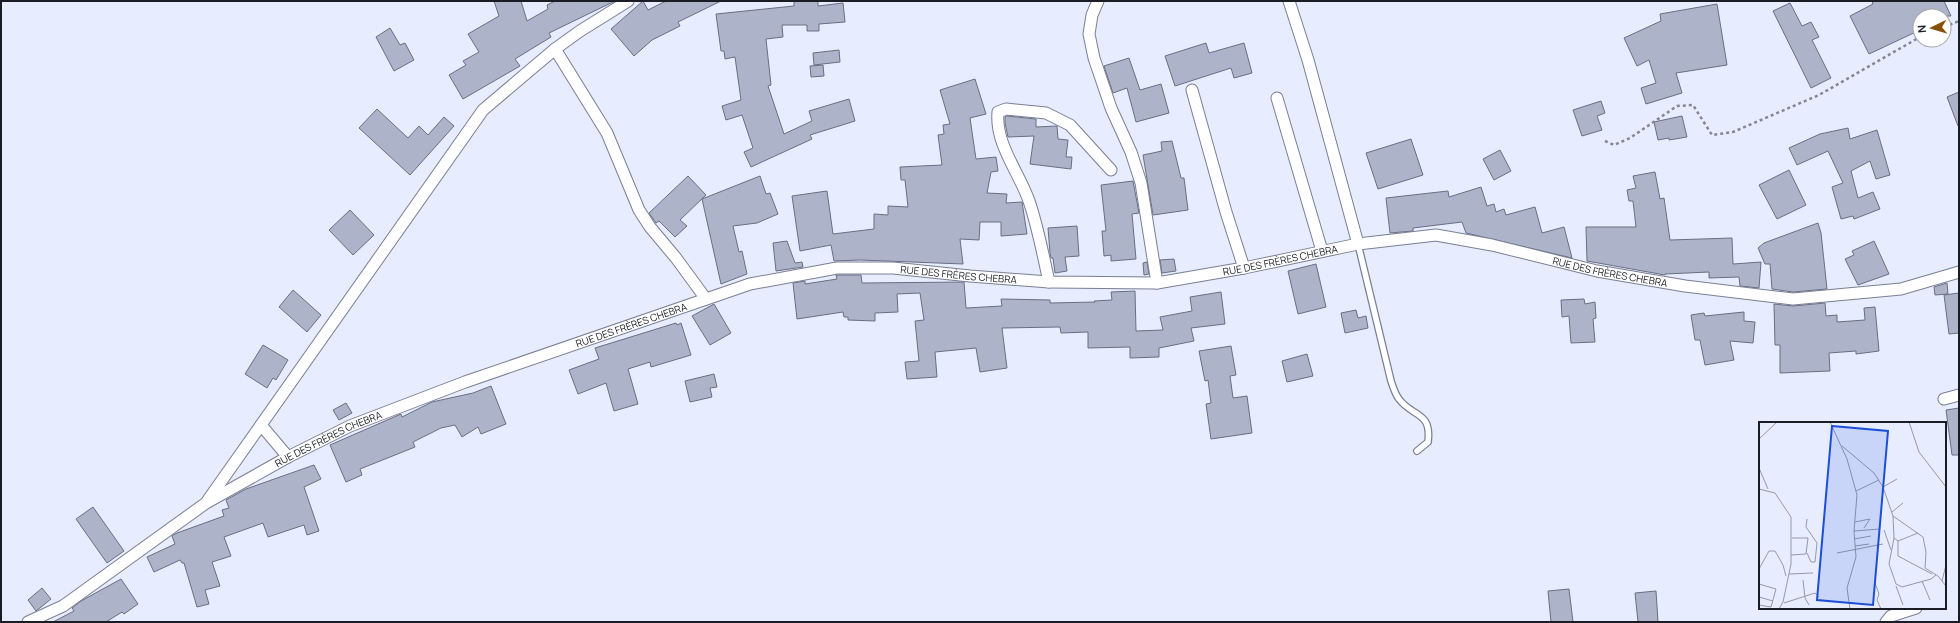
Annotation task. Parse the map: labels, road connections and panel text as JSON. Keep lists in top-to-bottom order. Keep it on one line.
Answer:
{"streets":{"street":["RUE DES FRÈRES CHEBRA"]},"north":"left"}
